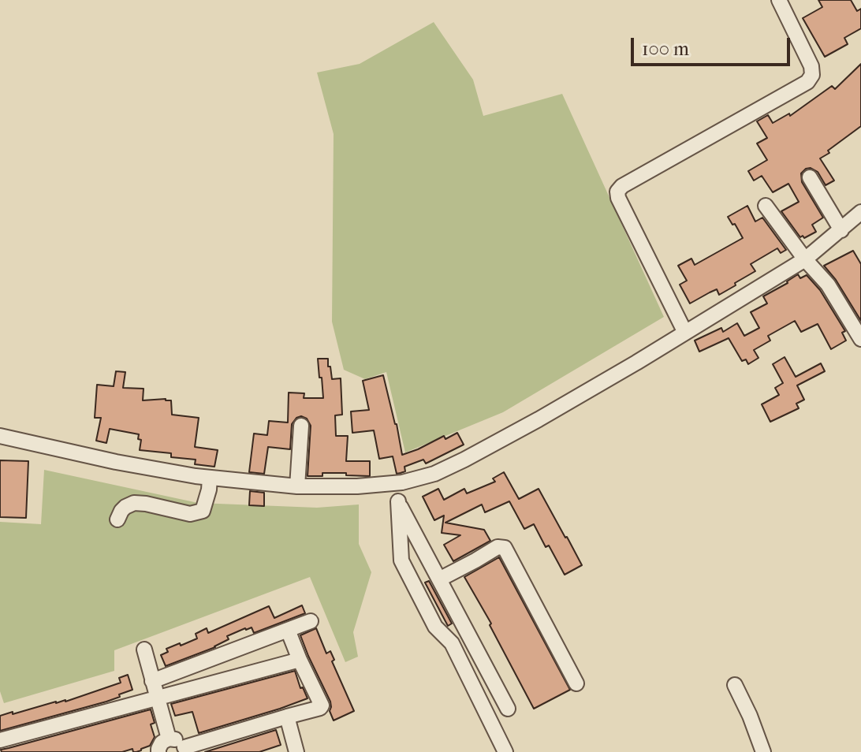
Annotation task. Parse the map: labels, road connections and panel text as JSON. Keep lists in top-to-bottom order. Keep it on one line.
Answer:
{"scale_bar":"100 m"}
